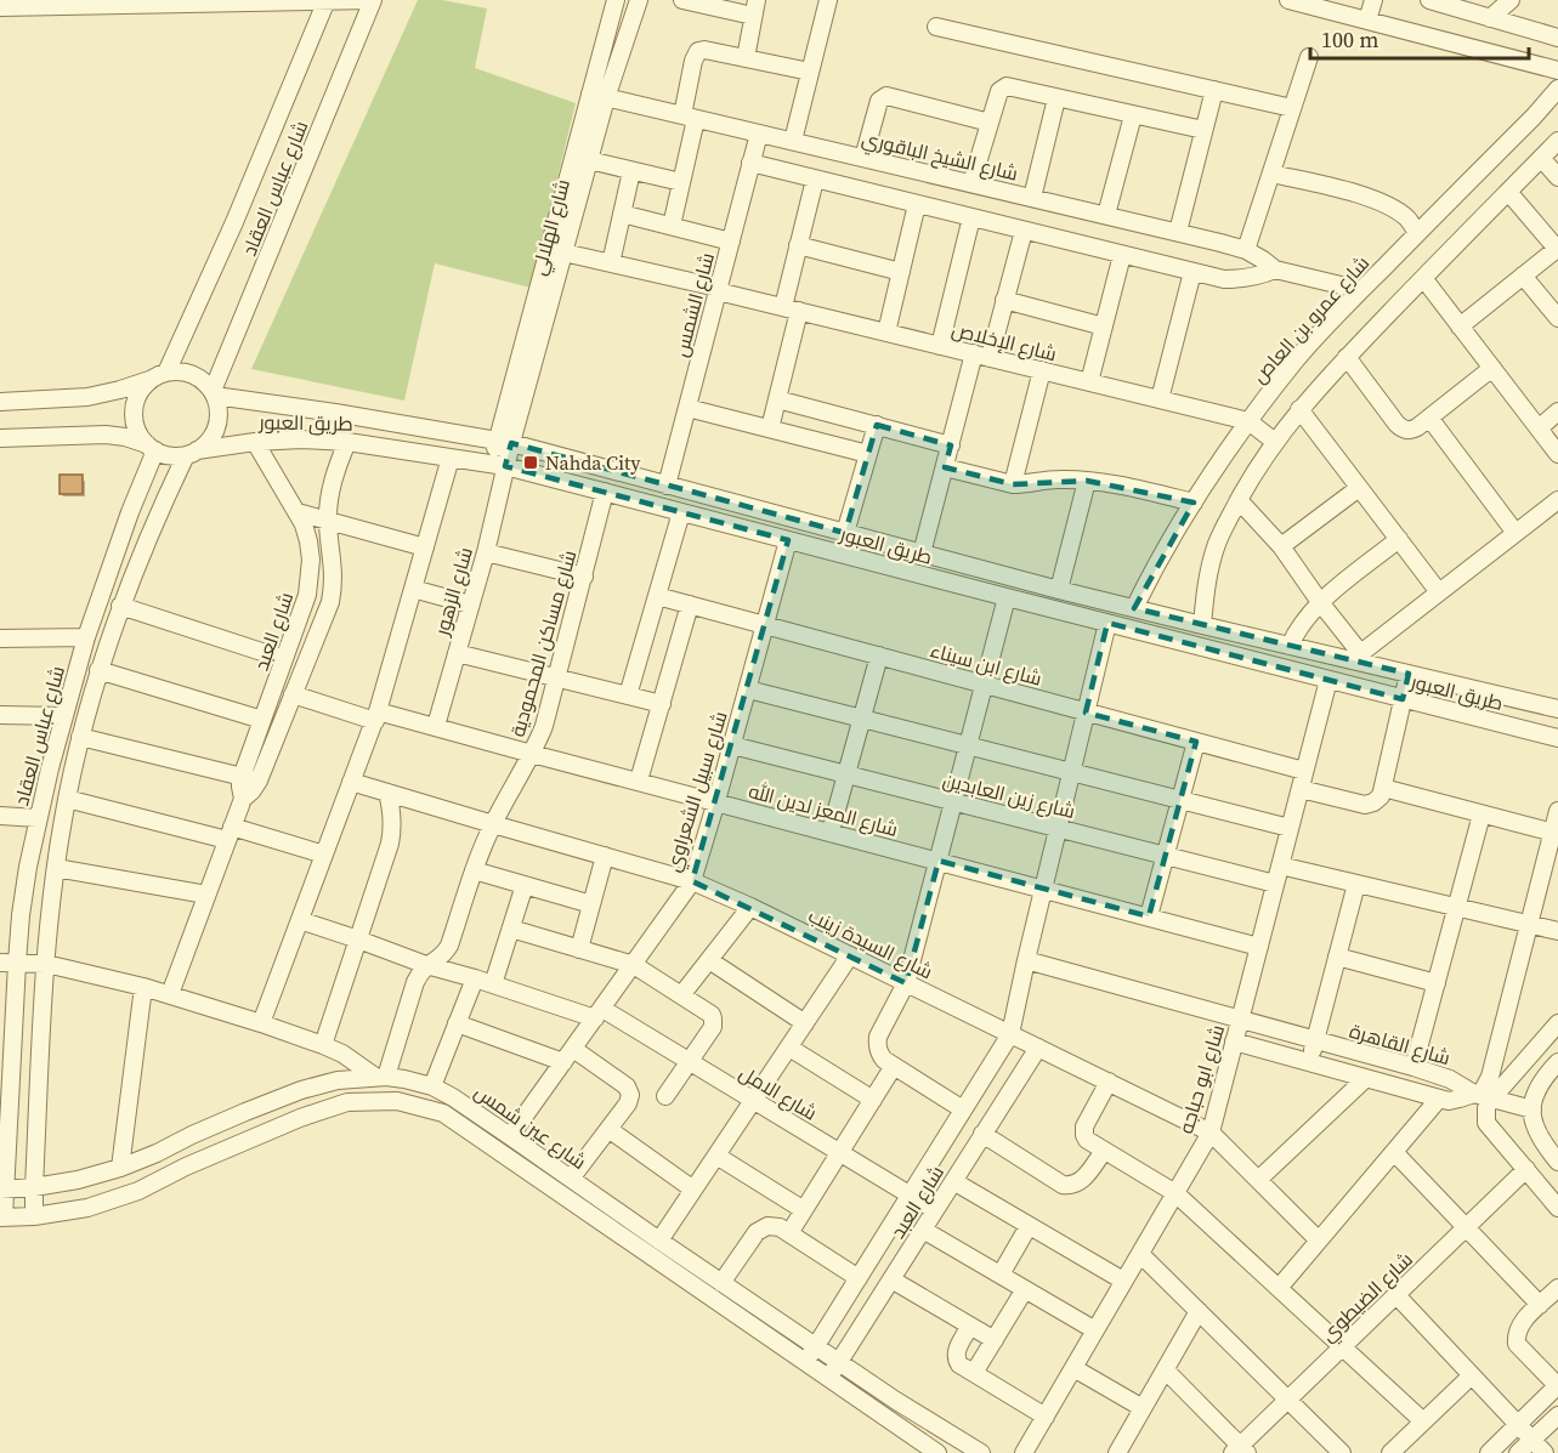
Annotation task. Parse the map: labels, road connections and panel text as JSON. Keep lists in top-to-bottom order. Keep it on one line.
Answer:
{"streets":{"street":["شارع الشيخ الباقوري","شارع عباس العقاد","شارع الهلالي","شارع الشمس","شارع عمرو بن العاص","شارع الإخلاص","طريق العبور","شارع الزهور","شارع العبد","شارع مساكن المحمودية","شارع ابن سيناء","شارع سبيل الشعراوي","شارع زين العابدين","شارع المعز لدين الله","شارع السيدة زينب","شارع القاهرة","شارع ابو حباجه","شارع الامل","شارع عين شمس","شارع الضيطوي"]},"crossings":[["شارع الشيخ الباقوري","شارع الهلالي"],["شارع الشيخ الباقوري","شارع الشمس"],["شارع الشيخ الباقوري","شارع عمرو بن العاص"],["شارع عباس العقاد","طريق العبور"],["شارع عباس العقاد","شارع عين شمس"],["شارع الهلالي","شارع الإخلاص"],["شارع الهلالي","طريق العبور"],["شارع الهلالي","شارع الزهور"],["شارع الشمس","شارع الإخلاص"],["شارع الشمس","طريق العبور"],["شارع عمرو بن العاص","شارع الإخلاص"],["شارع عمرو بن العاص","طريق العبور"],["طريق العبور","شارع الزهور"],["طريق العبور","شارع العبد"],["طريق العبور","شارع مساكن المحمودية"],["طريق العبور","شارع سبيل الشعراوي"],["طريق العبور","شارع ابو حباجه"],["شارع الزهور","شارع المعز لدين الله"],["شارع العبد","شارع المعز لدين الله"],["شارع العبد","شارع السيدة زينب"],["شارع العبد","شارع الامل"],["شارع العبد","شارع عين شمس"],["شارع مساكن المحمودية","شارع المعز لدين الله"],["شارع مساكن المحمودية","شارع السيدة زينب"],["شارع مساكن المحمودية","شارع الامل"],["شارع مساكن المحمودية","شارع عين شمس"],["شارع ابن سيناء","شارع سبيل الشعراوي"],["شارع ابن سيناء","شارع ابو حباجه"],["شارع سبيل الشعراوي","شارع زين العابدين"],["شارع سبيل الشعراوي","شارع المعز لدين الله"],["شارع سبيل الشعراوي","شارع السيدة زينب"],["شارع سبيل الشعراوي","شارع الامل"],["شارع سبيل الشعراوي","شارع عين شمس"],["شارع زين العابدين","شارع ابو حباجه"],["شارع المعز لدين الله","شارع ابو حباجه"],["شارع السيدة زينب","شارع ابو حباجه"],["شارع القاهرة","شارع ابو حباجه"]],"places":{"transit":["Nahda City"]},"scale_bar":"100 m"}
